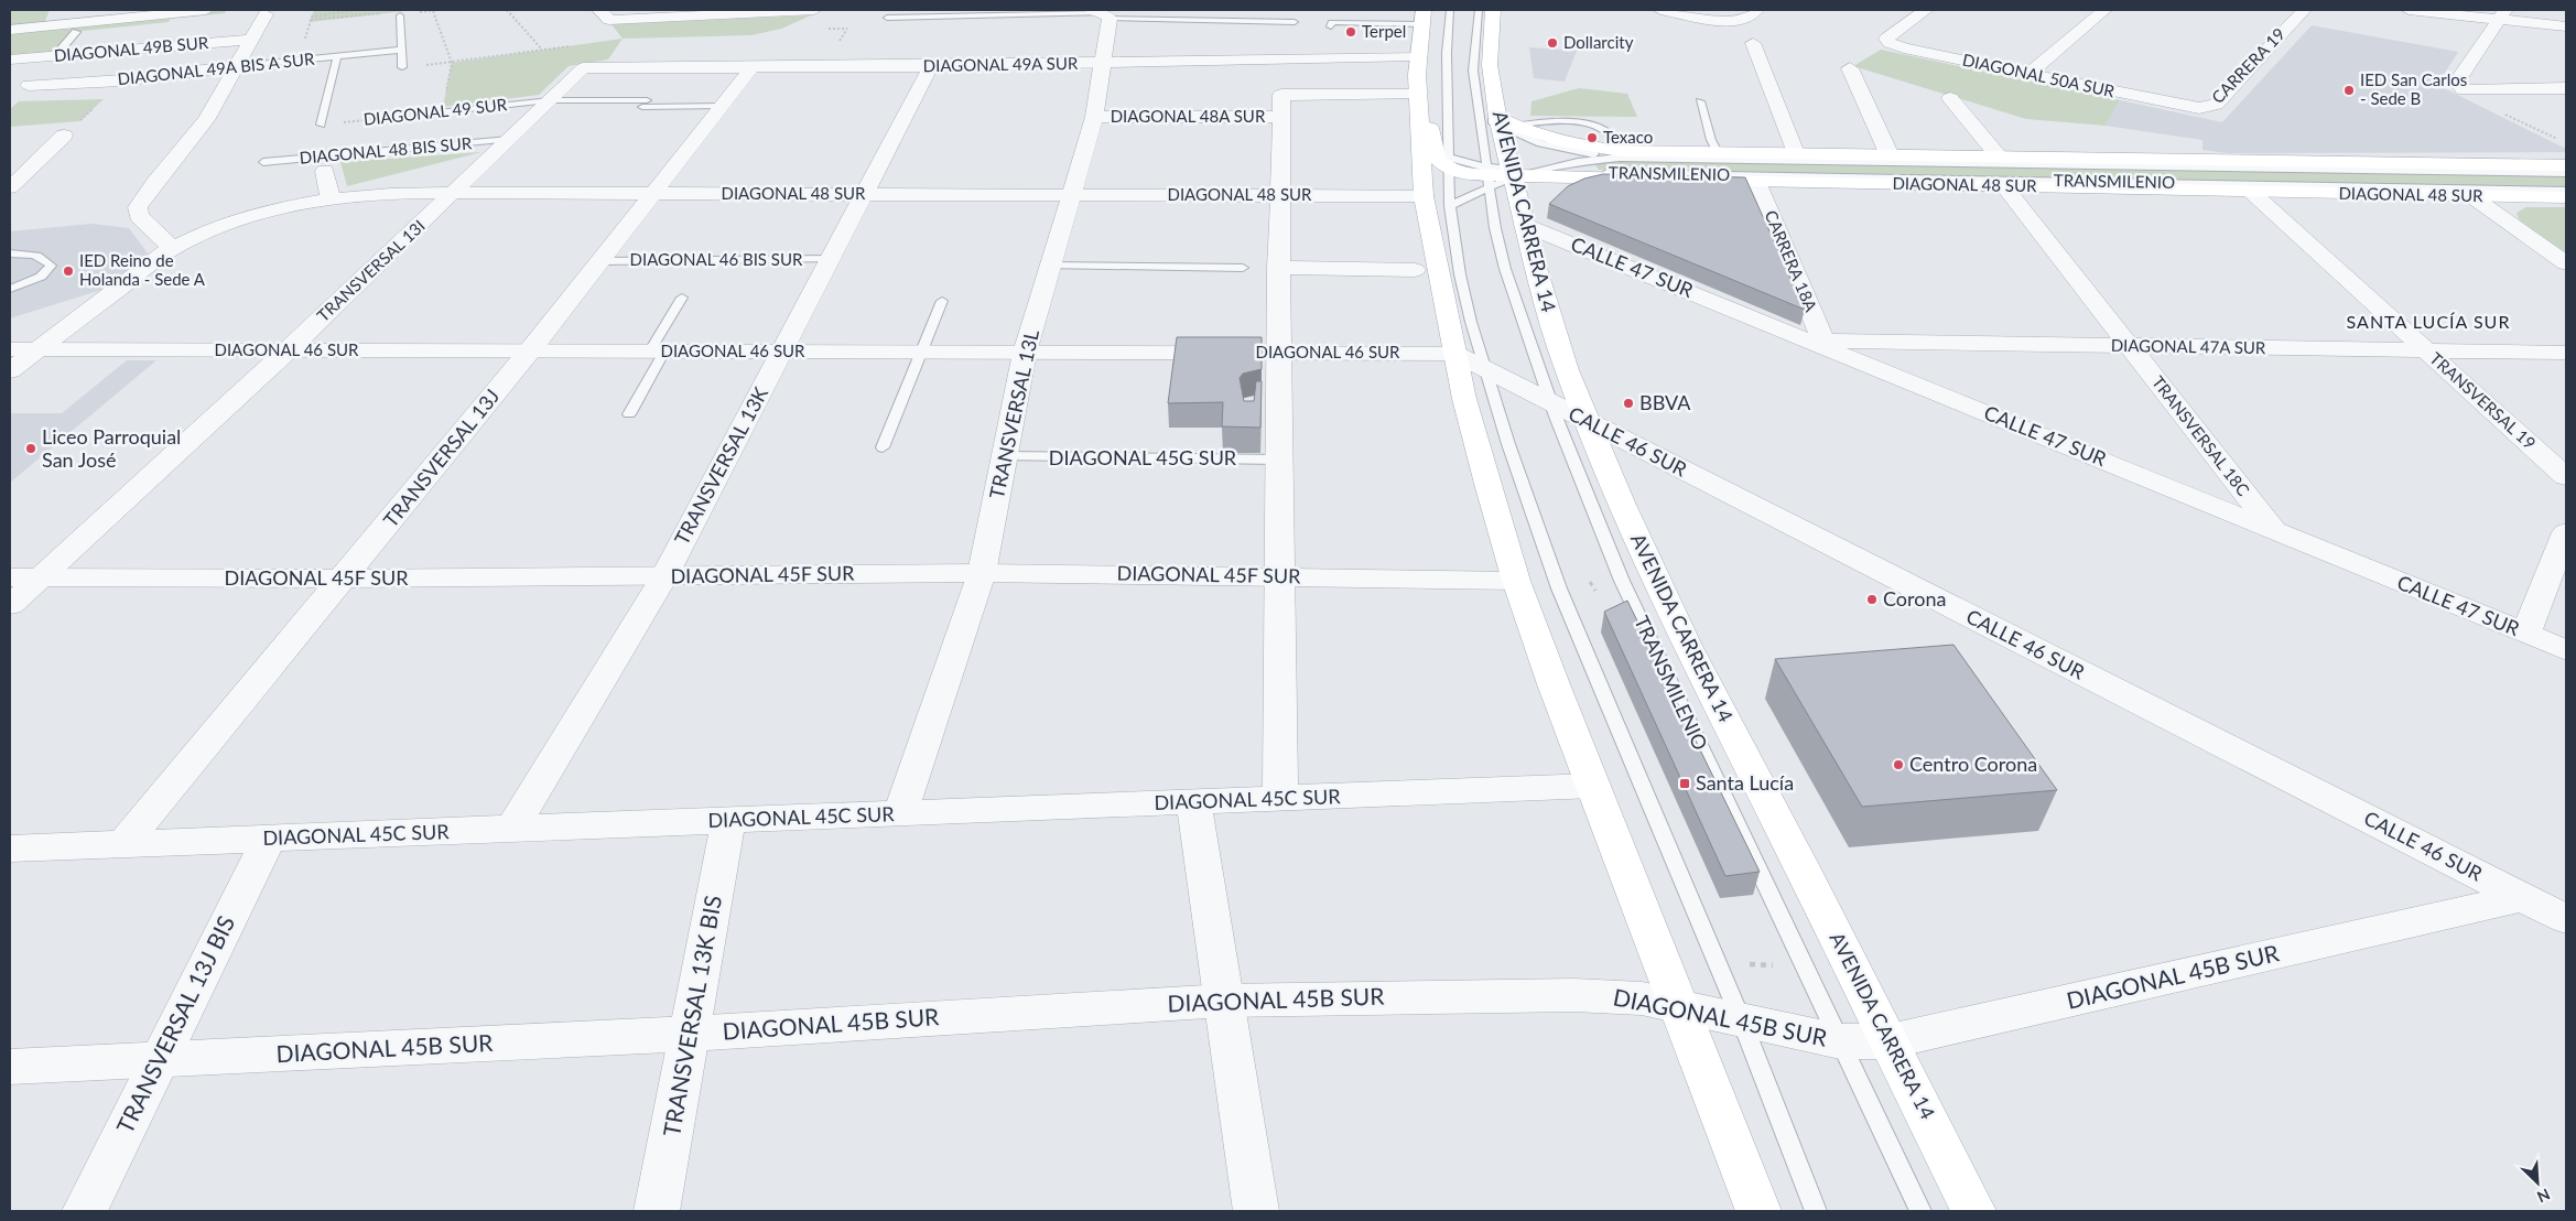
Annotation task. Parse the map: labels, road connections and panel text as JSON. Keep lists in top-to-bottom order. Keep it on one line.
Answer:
{"streets":{"main road":["DIAGONAL 48 SUR","AVENIDA CARRERA 14"],"street":["DIAGONAL 49B SUR","DIAGONAL 49A SUR","CARRERA 19","DIAGONAL 49A BIS A SUR","DIAGONAL 50A SUR","DIAGONAL 48A SUR","CARRERA 18A","CALLE 47 SUR","TRANSVERSAL 13I","DIAGONAL 47A SUR","DIAGONAL 46 SUR","TRANSVERSAL 19","TRANSVERSAL 13L","TRANSVERSAL 18C","CALLE 46 SUR","TRANSVERSAL 13J","TRANSVERSAL 13K","DIAGONAL 45F SUR","DIAGONAL 45C SUR","DIAGONAL 45B SUR","TRANSVERSAL 13K BIS","TRANSVERSAL 13J BIS"],"lane":["DIAGONAL 49 SUR","DIAGONAL 48 BIS SUR","TRANSMILENIO","DIAGONAL 46 BIS SUR","DIAGONAL 45G SUR"]},"crossings":[["DIAGONAL 49B SUR","DIAGONAL 49A BIS A SUR"],["DIAGONAL 49A SUR","TRANSVERSAL 13I"],["DIAGONAL 49A SUR","TRANSVERSAL 13L"],["DIAGONAL 49A SUR","TRANSVERSAL 13J"],["DIAGONAL 49A SUR","TRANSVERSAL 13K"],["CARRERA 19","DIAGONAL 50A SUR"],["DIAGONAL 49 SUR","TRANSVERSAL 13I"],["DIAGONAL 49 SUR","TRANSVERSAL 13J"],["DIAGONAL 48A SUR","TRANSVERSAL 13L"],["DIAGONAL 48 BIS SUR","TRANSVERSAL 13I"],["TRANSMILENIO","DIAGONAL 48 SUR"],["TRANSMILENIO","CALLE 46 SUR"],["TRANSMILENIO","DIAGONAL 45B SUR"],["DIAGONAL 48 SUR","AVENIDA CARRERA 14"],["DIAGONAL 48 SUR","CARRERA 18A"],["DIAGONAL 48 SUR","CALLE 47 SUR"],["DIAGONAL 48 SUR","TRANSVERSAL 13I"],["DIAGONAL 48 SUR","DIAGONAL 46 SUR"],["DIAGONAL 48 SUR","TRANSVERSAL 19"],["DIAGONAL 48 SUR","TRANSVERSAL 13L"],["DIAGONAL 48 SUR","TRANSVERSAL 18C"],["DIAGONAL 48 SUR","TRANSVERSAL 13J"],["DIAGONAL 48 SUR","TRANSVERSAL 13K"],["AVENIDA CARRERA 14","CALLE 47 SUR"],["AVENIDA CARRERA 14","CALLE 46 SUR"],["AVENIDA CARRERA 14","DIAGONAL 45B SUR"],["DIAGONAL 46 BIS SUR","TRANSVERSAL 13J"],["DIAGONAL 46 BIS SUR","TRANSVERSAL 13K"],["CARRERA 18A","CALLE 47 SUR"],["CARRERA 18A","DIAGONAL 47A SUR"],["CALLE 47 SUR","DIAGONAL 47A SUR"],["CALLE 47 SUR","TRANSVERSAL 18C"],["TRANSVERSAL 13I","DIAGONAL 46 SUR"],["TRANSVERSAL 13I","DIAGONAL 45F SUR"],["DIAGONAL 47A SUR","TRANSVERSAL 19"],["DIAGONAL 47A SUR","TRANSVERSAL 18C"],["DIAGONAL 46 SUR","TRANSVERSAL 13L"],["DIAGONAL 46 SUR","CALLE 46 SUR"],["DIAGONAL 46 SUR","TRANSVERSAL 13J"],["DIAGONAL 46 SUR","TRANSVERSAL 13K"],["TRANSVERSAL 13L","DIAGONAL 45G SUR"],["TRANSVERSAL 13L","DIAGONAL 45F SUR"],["TRANSVERSAL 13L","DIAGONAL 45C SUR"],["CALLE 46 SUR","DIAGONAL 45B SUR"],["TRANSVERSAL 13J","DIAGONAL 45F SUR"],["TRANSVERSAL 13J","DIAGONAL 45C SUR"],["TRANSVERSAL 13K","DIAGONAL 45F SUR"],["TRANSVERSAL 13K","DIAGONAL 45C SUR"],["DIAGONAL 45C SUR","TRANSVERSAL 13K BIS"],["DIAGONAL 45C SUR","TRANSVERSAL 13J BIS"],["DIAGONAL 45B SUR","TRANSVERSAL 13K BIS"],["DIAGONAL 45B SUR","TRANSVERSAL 13J BIS"]],"districts":["SANTA LUCÍA SUR"],"places":{"other":["Terpel","Dollarcity","IED San Carlos - Sede B","Texaco","IED Reino de Holanda - Sede A","BBVA","Liceo Parroquial San José","Corona","Centro Corona"],"transit":["Santa Lucía"]},"north":"bottom right"}
